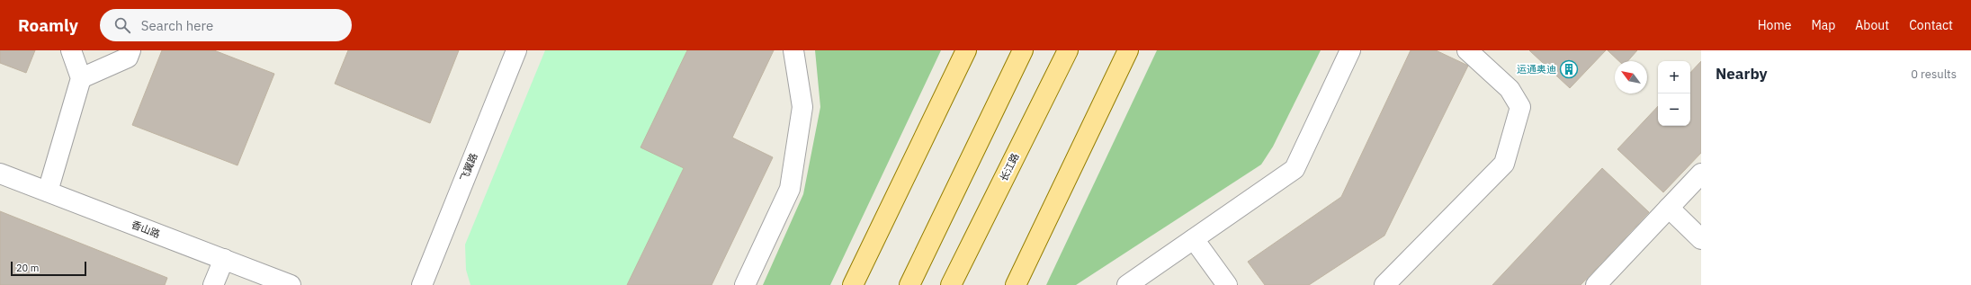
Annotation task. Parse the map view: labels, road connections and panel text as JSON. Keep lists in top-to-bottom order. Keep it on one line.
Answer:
{"streets":{"main road":["长江路"],"street":["飞翼路","香山路"]},"places":{"building":["运通奥迪"]},"scale_bar":"20 m","north":"top left","page":{"header":"Roamly","search":"Search here","nav":["Home","Map","About","Contact"],"heading":["Nearby","0 results"],"map_buttons":["+","−"],"scale":"20 m"}}
